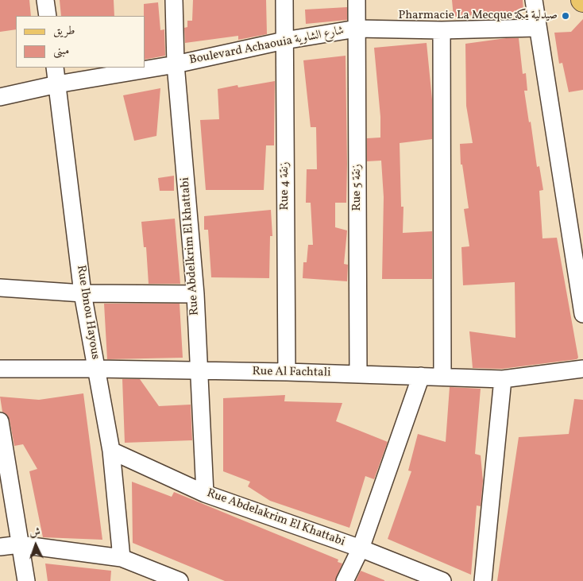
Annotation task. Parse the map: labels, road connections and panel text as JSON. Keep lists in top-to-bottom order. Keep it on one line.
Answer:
{"streets":{"street":["Boulevard Achaouia شارع الشاوية","Rue 4 زنقة","Rue 5 زنقة","Rue Abdelkrim El khattabi","Rue Ibnou Hayous","Rue Al Fachtali","Rue Abdelakrim El Khattabi"]},"crossings":[["Boulevard Achaouia شارع الشاوية","Rue 4 زنقة"],["Boulevard Achaouia شارع الشاوية","Rue 5 زنقة"],["Boulevard Achaouia شارع الشاوية","Rue Abdelkrim El khattabi"],["Boulevard Achaouia شارع الشاوية","Rue Ibnou Hayous"],["Rue 4 زنقة","Rue Al Fachtali"],["Rue 5 زنقة","Rue Al Fachtali"],["Rue Abdelkrim El khattabi","Rue Al Fachtali"],["Rue Abdelkrim El khattabi","Rue Abdelakrim El Khattabi"],["Rue Ibnou Hayous","Rue Al Fachtali"],["Rue Ibnou Hayous","Rue Abdelakrim El Khattabi"]],"places":["Pharmacie La Mecque صيدلية مكة"],"legend":["طريق","مبنى"],"north":"top"}
